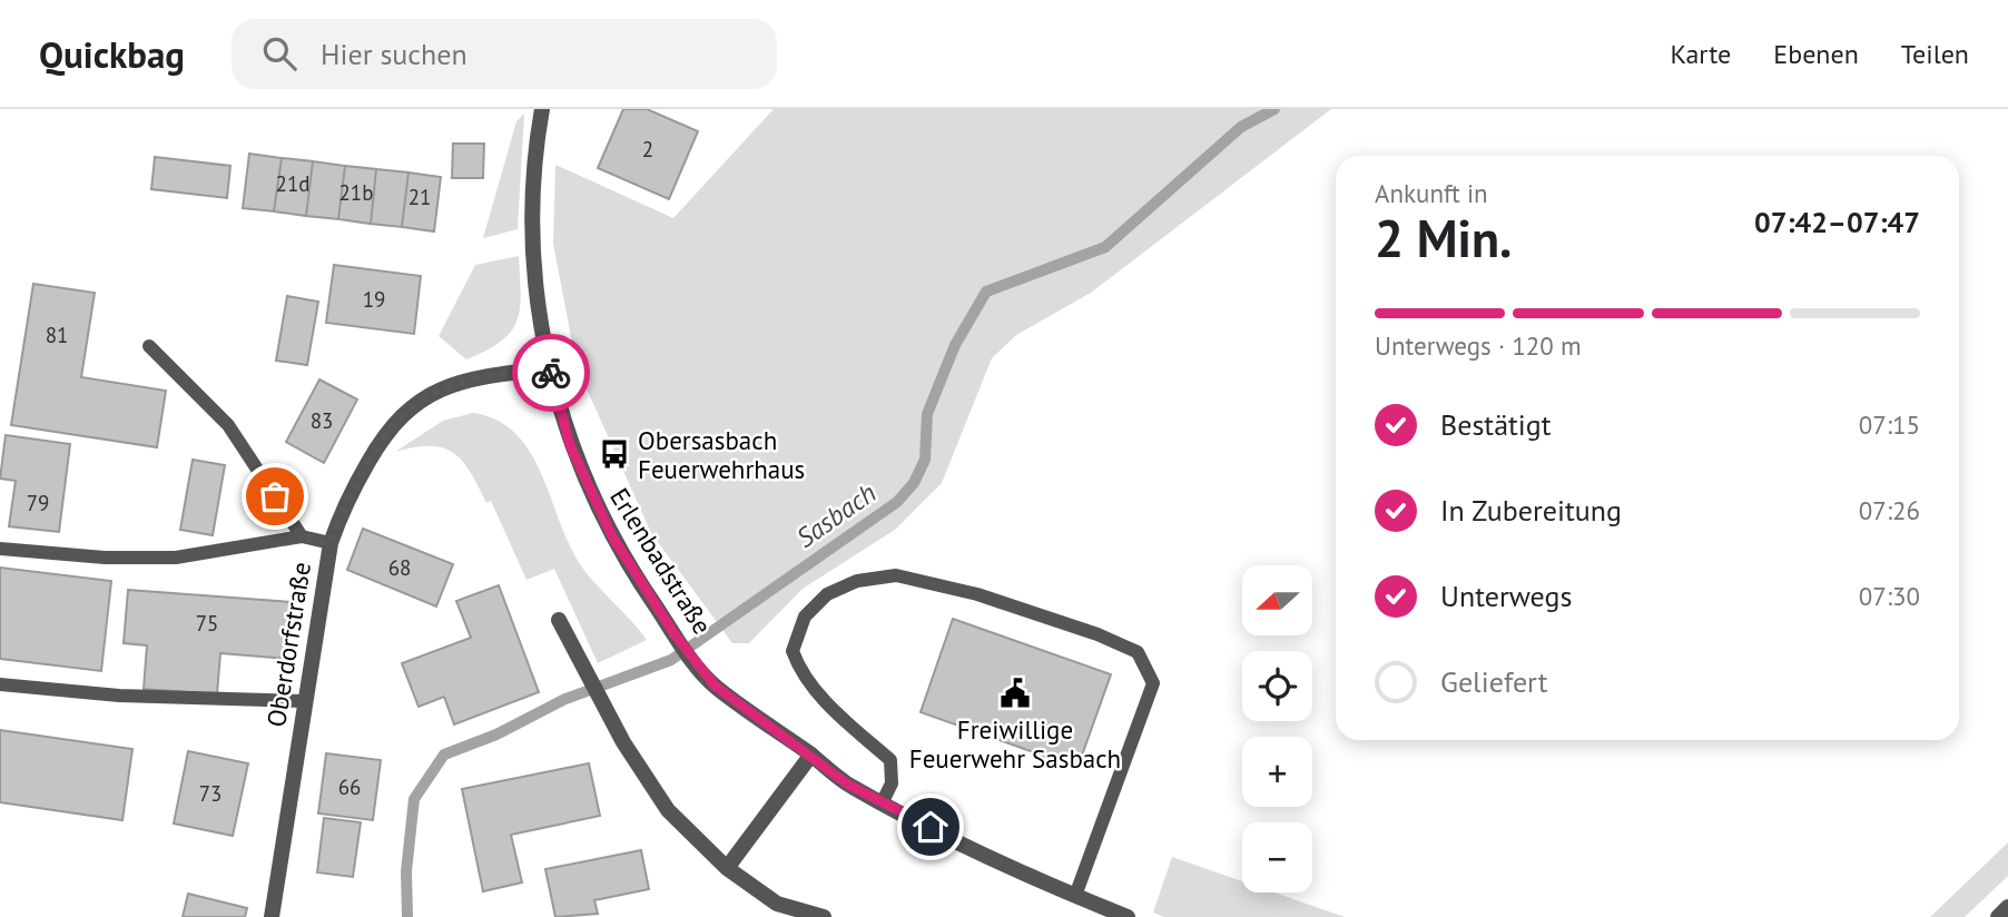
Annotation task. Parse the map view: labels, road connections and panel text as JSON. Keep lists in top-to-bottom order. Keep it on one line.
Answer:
{"streets":{"street":["Erlenbadstraße","Oberdorfstraße"]},"crossings":[["Erlenbadstraße","Oberdorfstraße"]],"water":["Sasbach"],"places":{"bus stop":["Obersasbach Feuerwehrhaus"],"public building":["Freiwillige Feuerwehr Sasbach"]},"house_numbers":["2","21d","21b","21","19","81","83","79","68","75","66","73"],"north":"left","page":{"header":"Quickbag","search":"Hier suchen","nav":["Karte","Ebenen","Teilen"],"heading":["2 Min.","Ankunft in","07:42–07:47"],"bar":"Unterwegs · 120 m","list":[["Bestätigt","07:15"],["In Zubereitung","07:26"],["Unterwegs","07:30"],"Geliefert"],"map_buttons":["+","−"]}}
